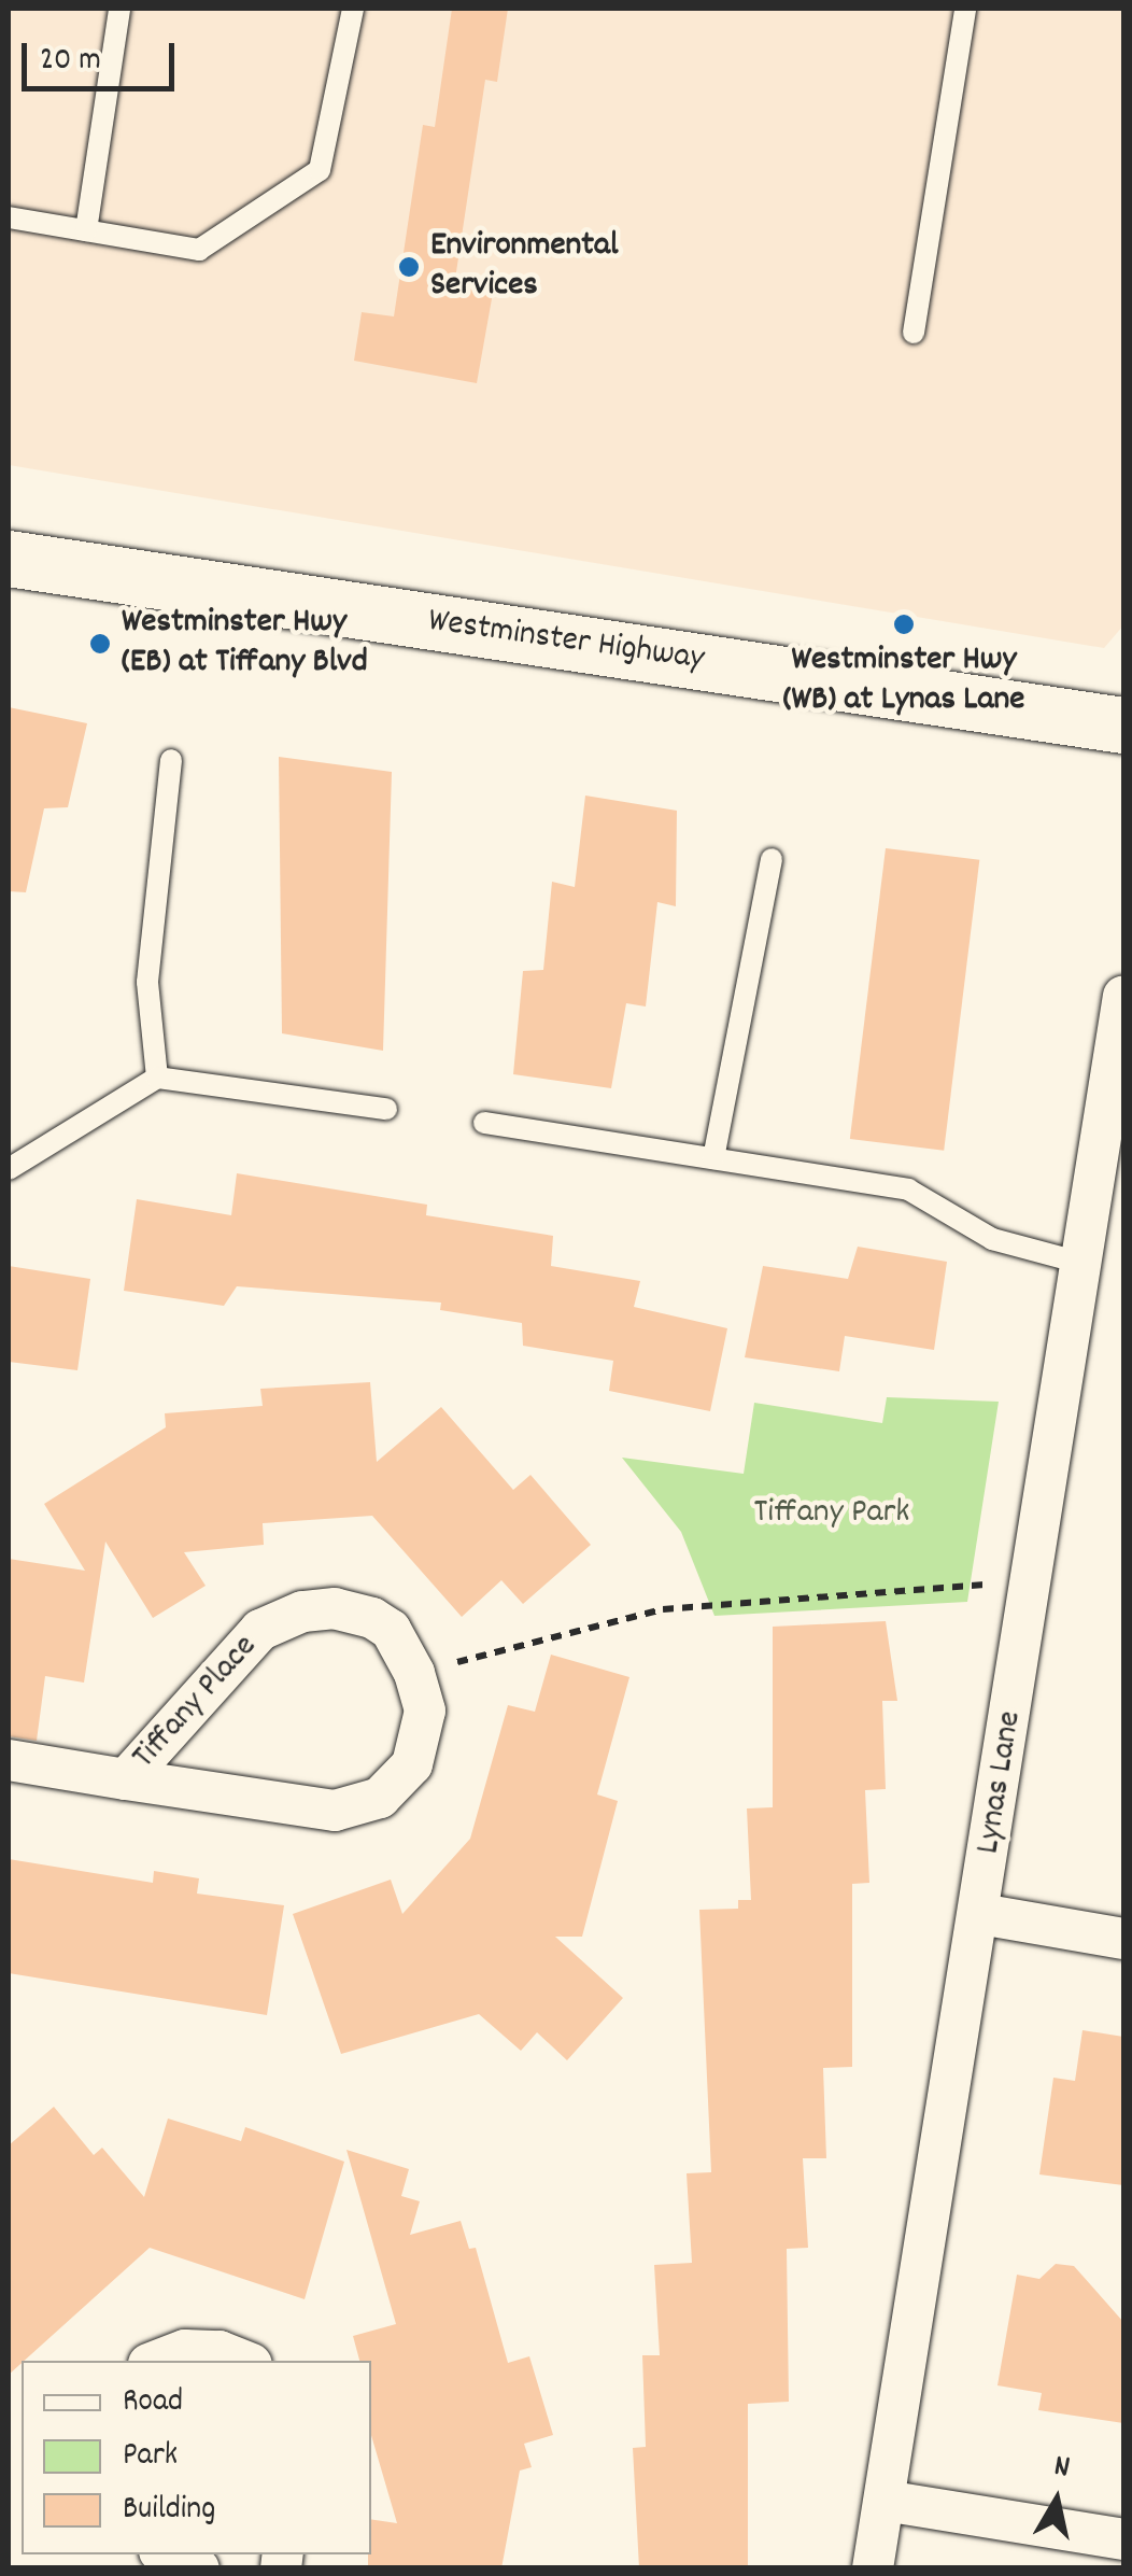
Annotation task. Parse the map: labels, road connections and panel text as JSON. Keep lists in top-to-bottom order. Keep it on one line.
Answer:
{"streets":{"main road":["Westminster Highway"],"street":["Tiffany Place","Lynas Lane"]},"parks":["Tiffany Park"],"places":["Environmental Services","Westminster Hwy (WB) at Lynas Lane","Westminster Hwy (EB) at Tiffany Blvd"],"legend":["Road","Park","Building"],"scale_bar":"20 m","north":"top"}
